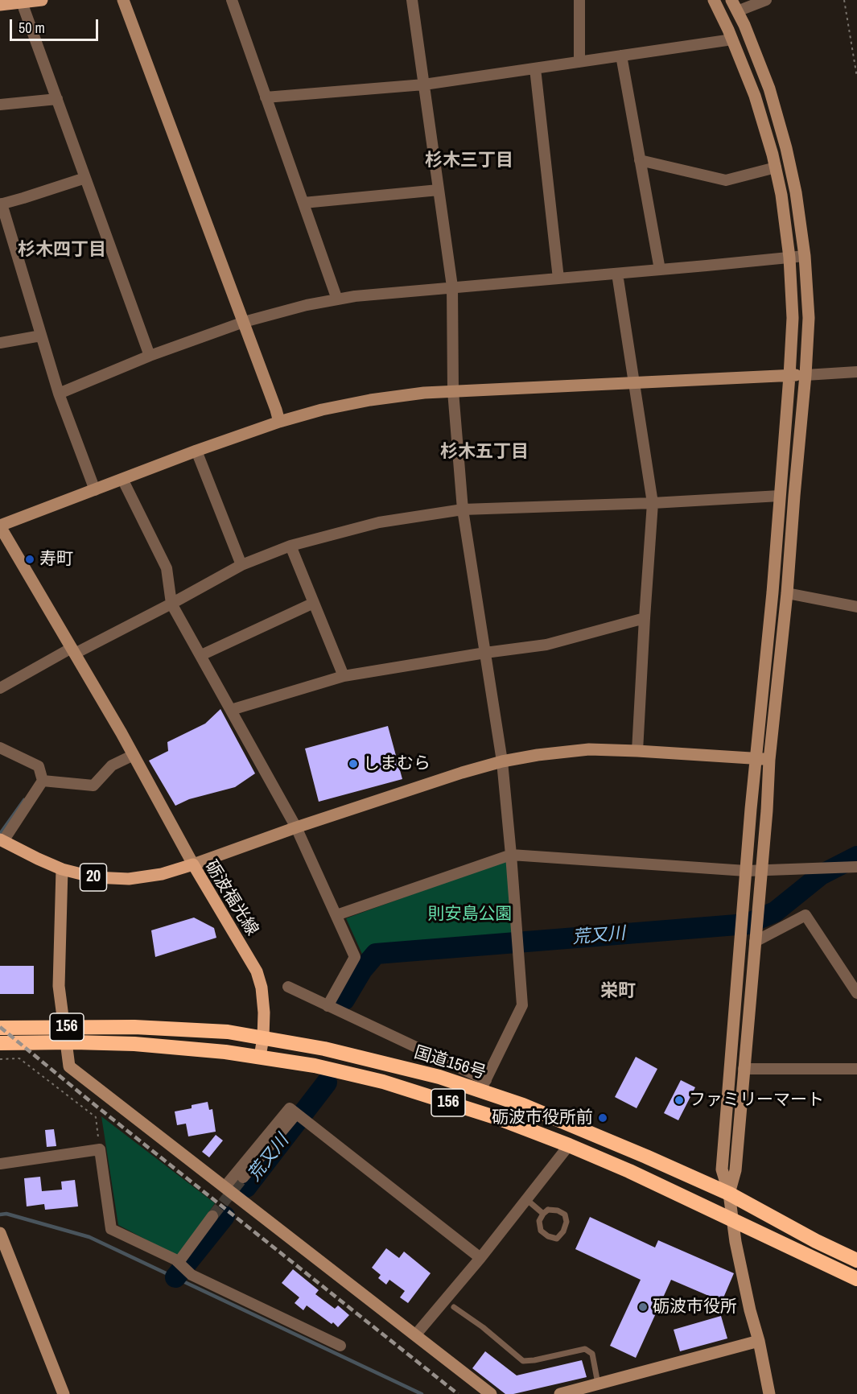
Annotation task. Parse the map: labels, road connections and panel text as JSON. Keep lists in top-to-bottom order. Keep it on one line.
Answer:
{"streets":{"highway":["156","国道156号"],"main road":["20","砺波福光線"]},"crossings":[["砺波福光線","156"],["砺波福光線","国道156号"]],"districts":["杉木三丁目","杉木四丁目","杉木五丁目","栄町"],"water":["荒又川"],"parks":["則安島公園"],"places":["寿町","しまむら","ファミリーマート","砺波市役所前","砺波市役所"],"scale_bar":"50 m"}
